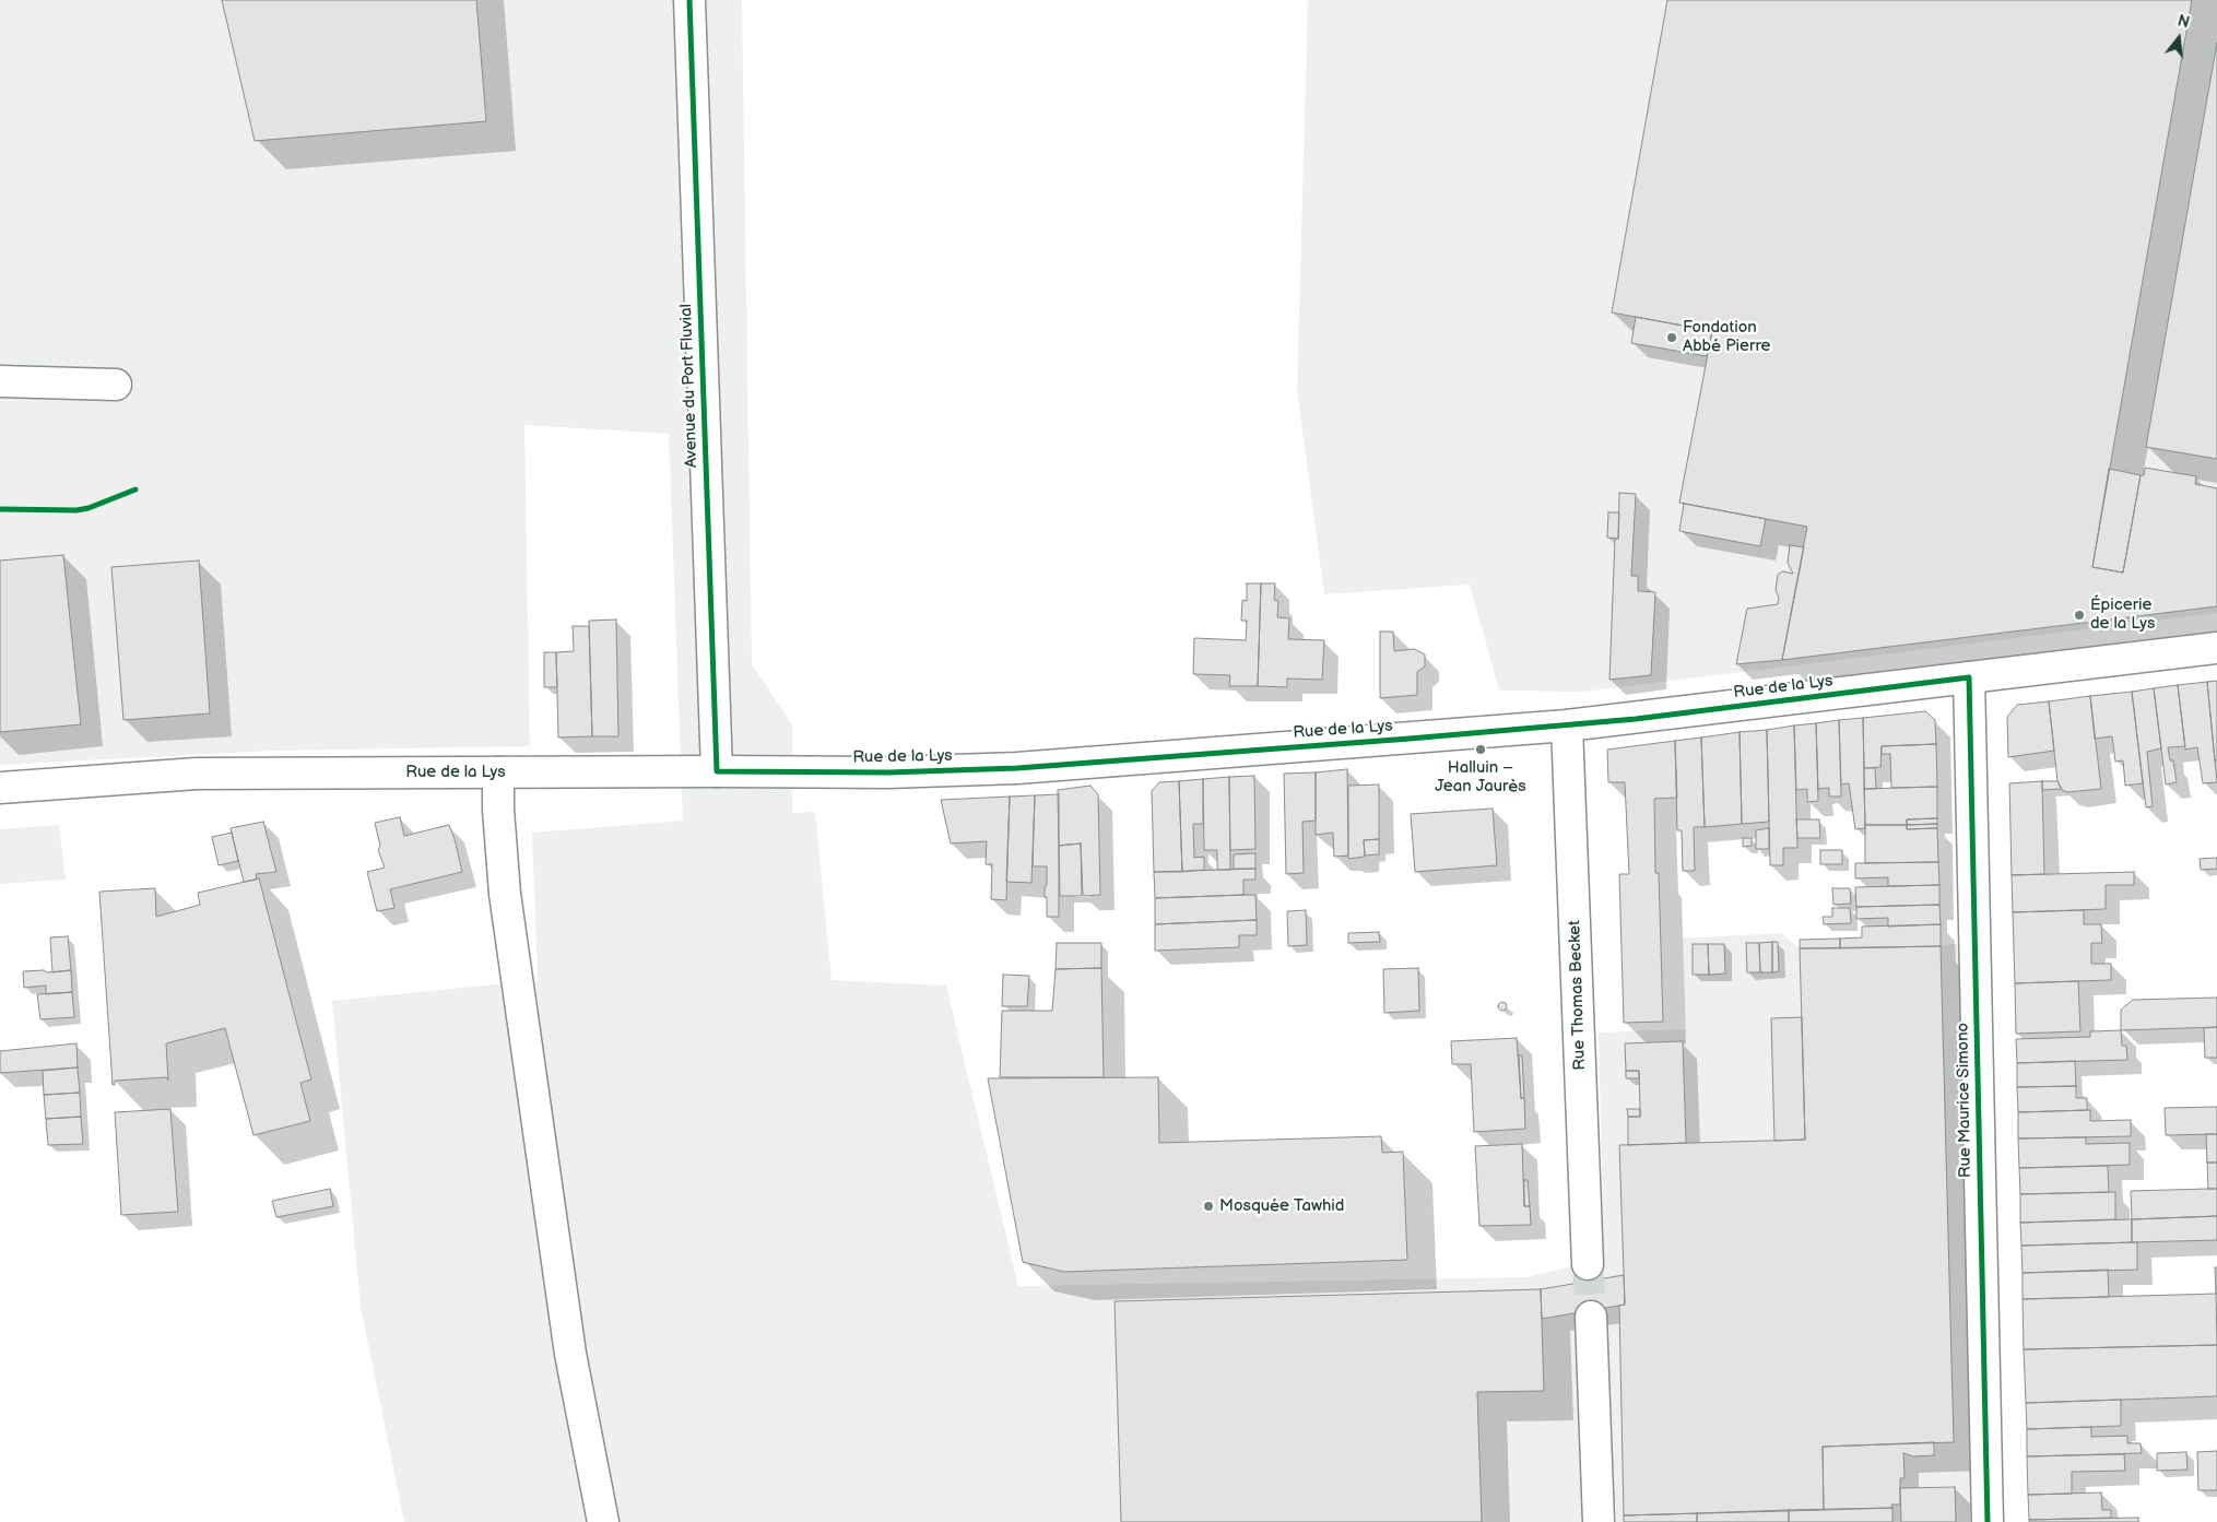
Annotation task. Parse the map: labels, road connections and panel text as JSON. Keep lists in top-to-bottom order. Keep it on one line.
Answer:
{"streets":{"street":["Avenue du Port Fluvial","Rue de la Lys","Rue Thomas Becket","Rue Maurice Simono"]},"crossings":[["Avenue du Port Fluvial","Rue de la Lys"],["Rue de la Lys","Rue Thomas Becket"],["Rue de la Lys","Rue Maurice Simono"]],"places":["Fondation Abbé Pierre","Épicerie de la Lys","Halluin – Jean Jaurès","Mosquée Tawhid"],"north":"top"}
